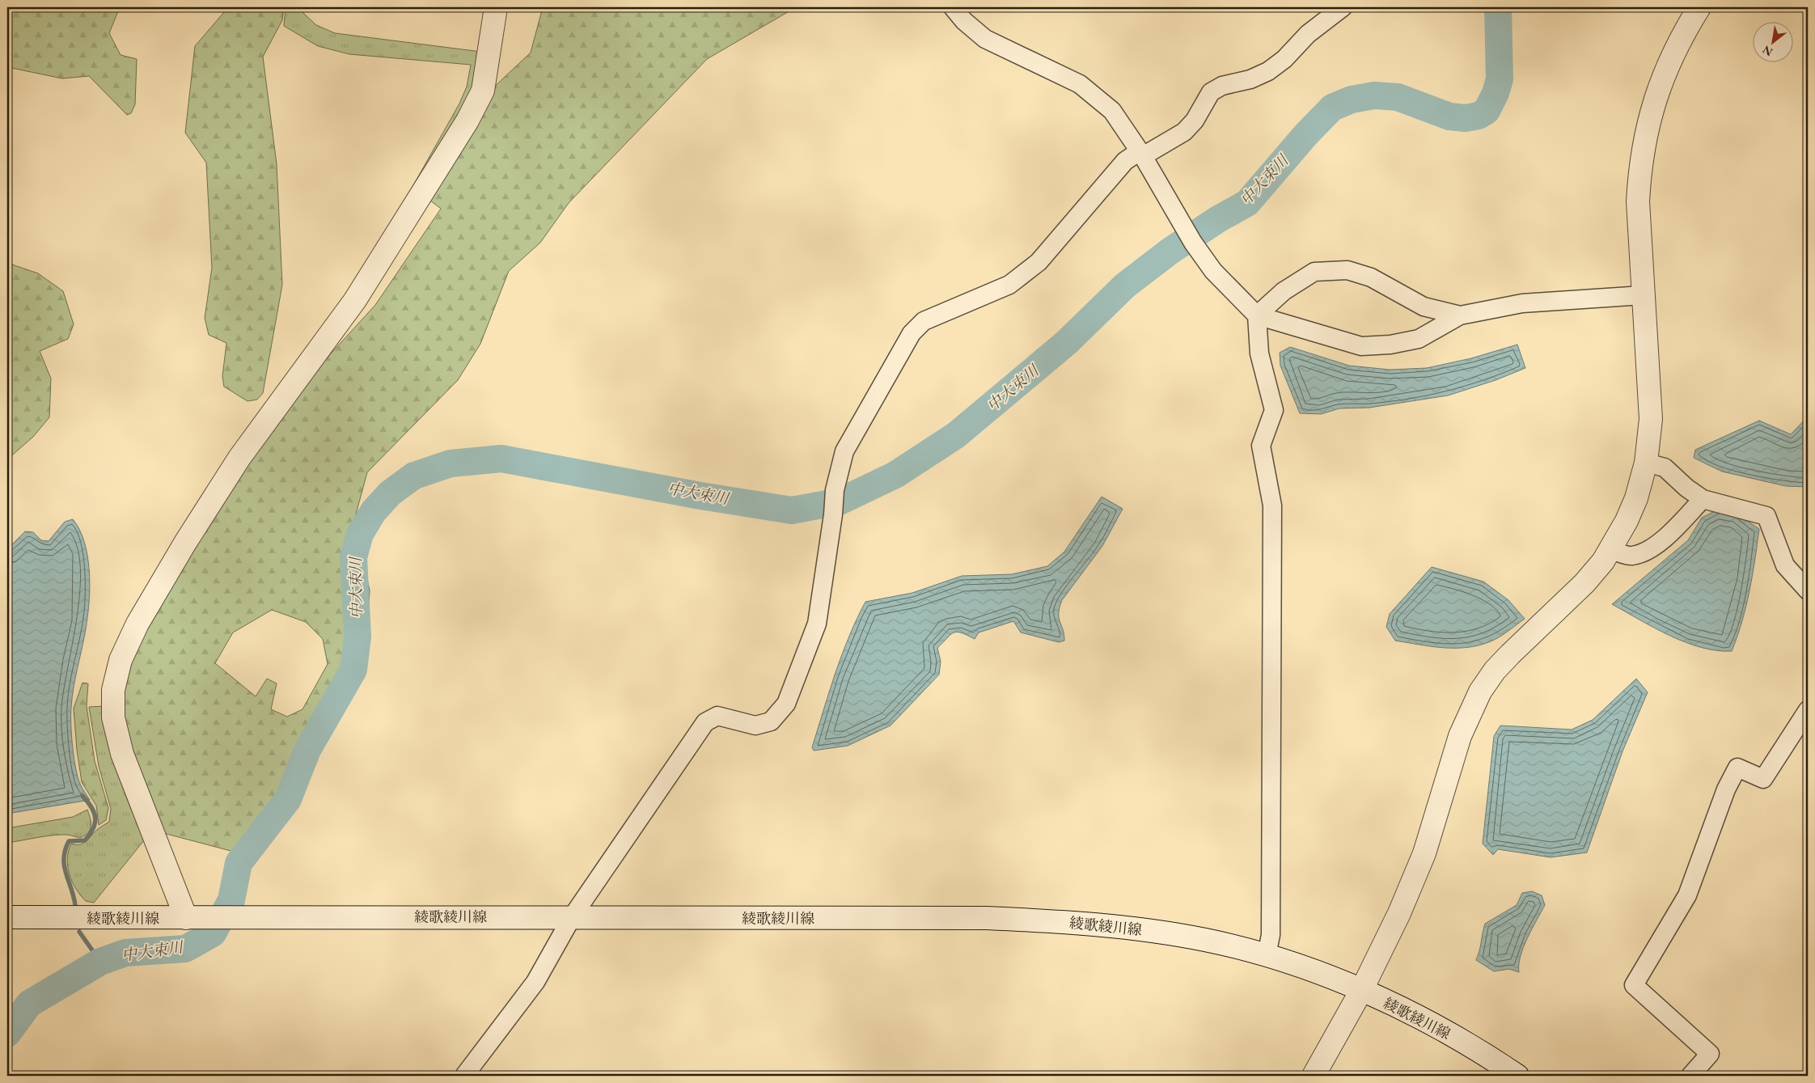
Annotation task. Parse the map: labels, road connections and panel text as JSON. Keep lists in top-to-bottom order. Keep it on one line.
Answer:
{"streets":{"street":["綾歌綾川線"]},"water":["中大束川"],"north":"bottom left"}
